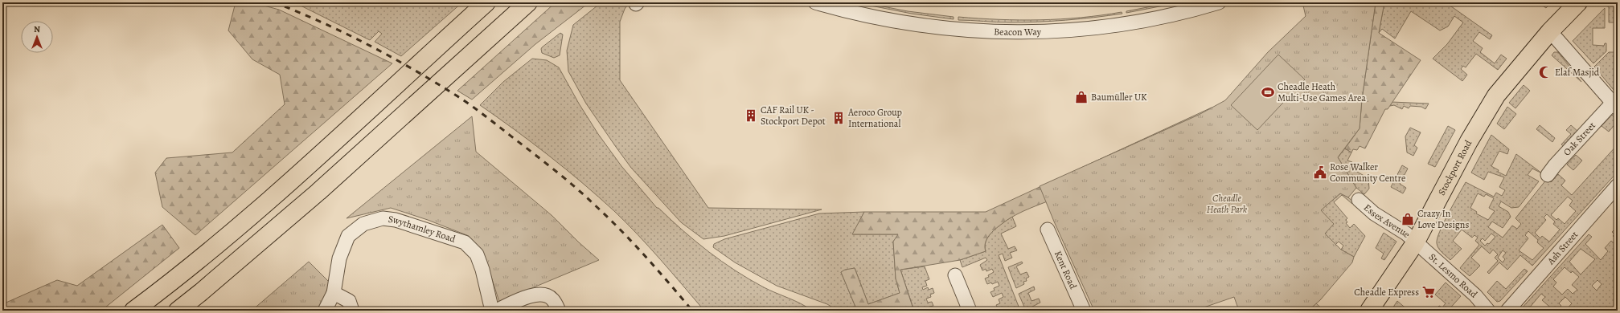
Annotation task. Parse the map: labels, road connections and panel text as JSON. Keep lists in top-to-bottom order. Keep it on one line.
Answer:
{"streets":{"main road":["Stockport Road"],"street":["Beacon Way","Oak Street","Essex Avenue","Swythamley Road","Ash Street","Kent Road","St. Lesmo Road"]},"crossings":[["Stockport Road","Essex Avenue"],["Stockport Road","St. Lesmo Road"],["Essex Avenue","St. Lesmo Road"]],"parks":["Cheadle Heath Park"],"places":{"mosque":["Elaf Masjid"],"sports":["Cheadle Heath Multi-Use Games Area"],"shop":["Baumüller UK","Crazy In Love Designs"],"building":["CAF Rail UK - Stockport Depot","Aeroco Group International"],"public building":["Rose Walker Community Centre"],"supermarket":["Cheadle Express"]},"north":"top"}
